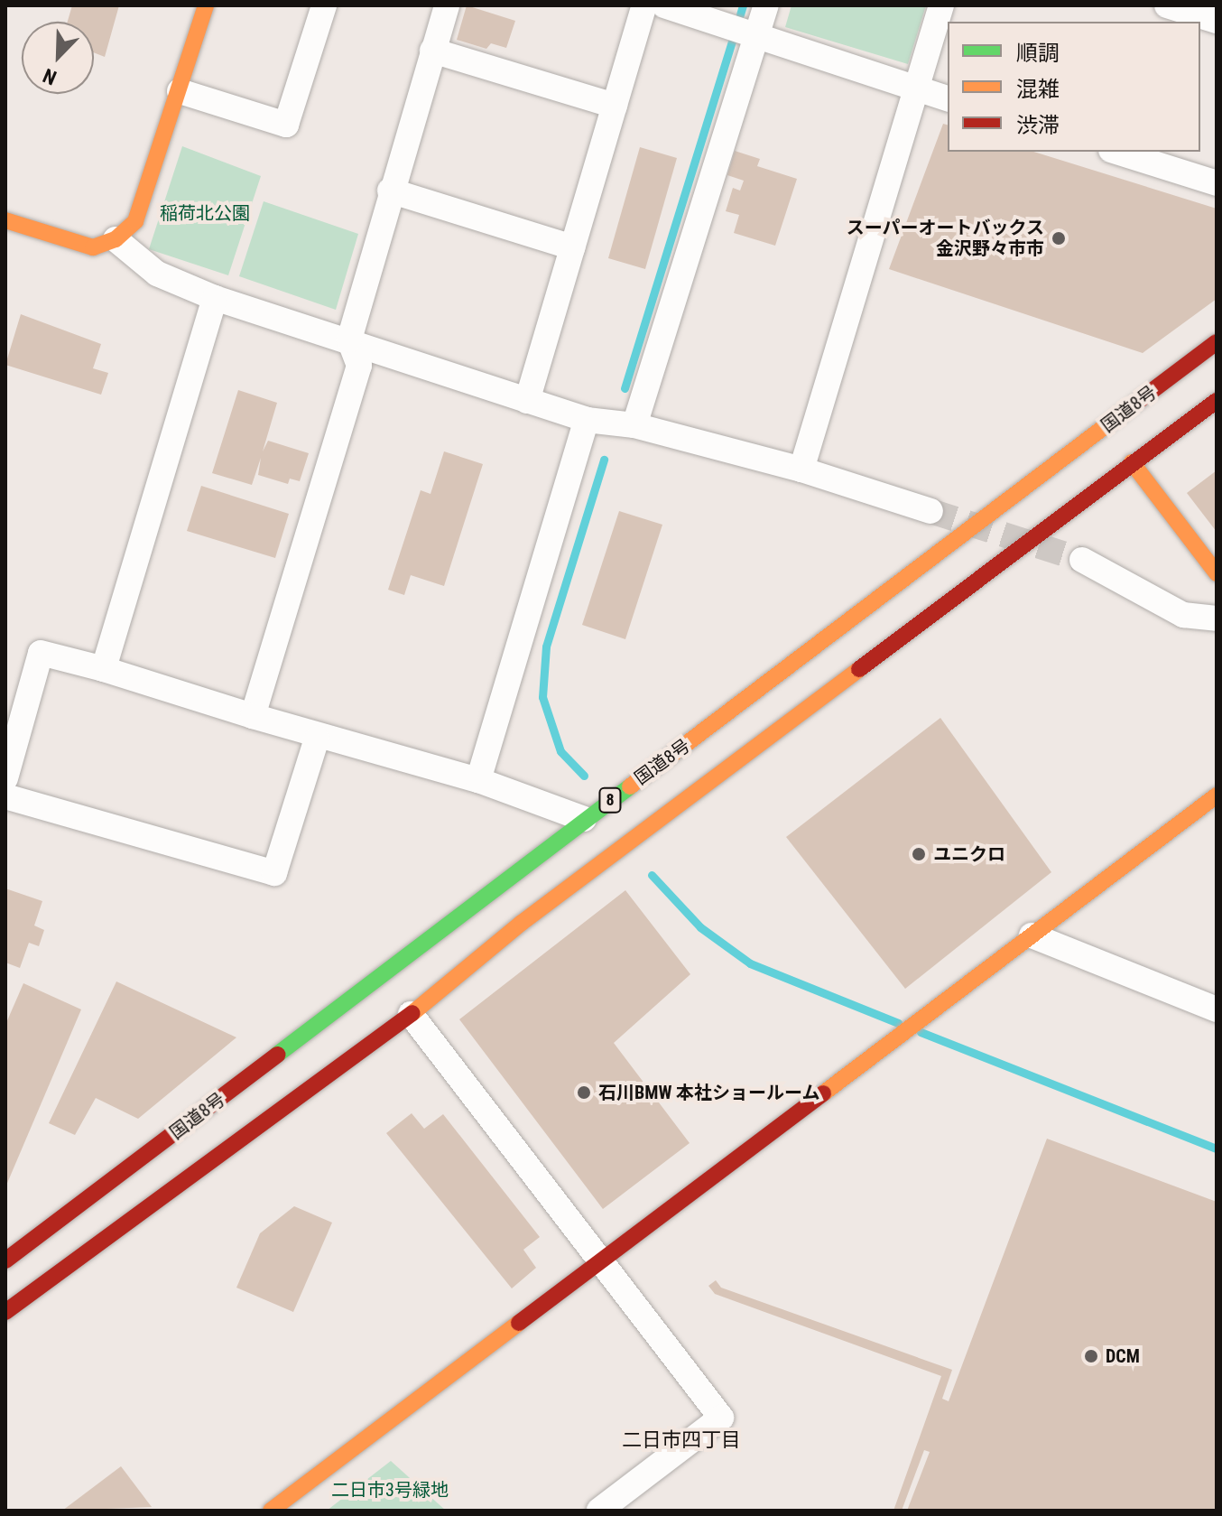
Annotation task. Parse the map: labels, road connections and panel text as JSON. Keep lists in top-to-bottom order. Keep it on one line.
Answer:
{"streets":{"main road":["国道8号","8"]},"districts":["二日市四丁目"],"parks":["稲荷北公園","二日市3号緑地"],"places":["スーパーオートバックス 金沢野々市市","ユニクロ","石川BMW 本社ショールーム","DCM"],"legend":["順調","混雑","渋滞"],"north":"bottom left"}
